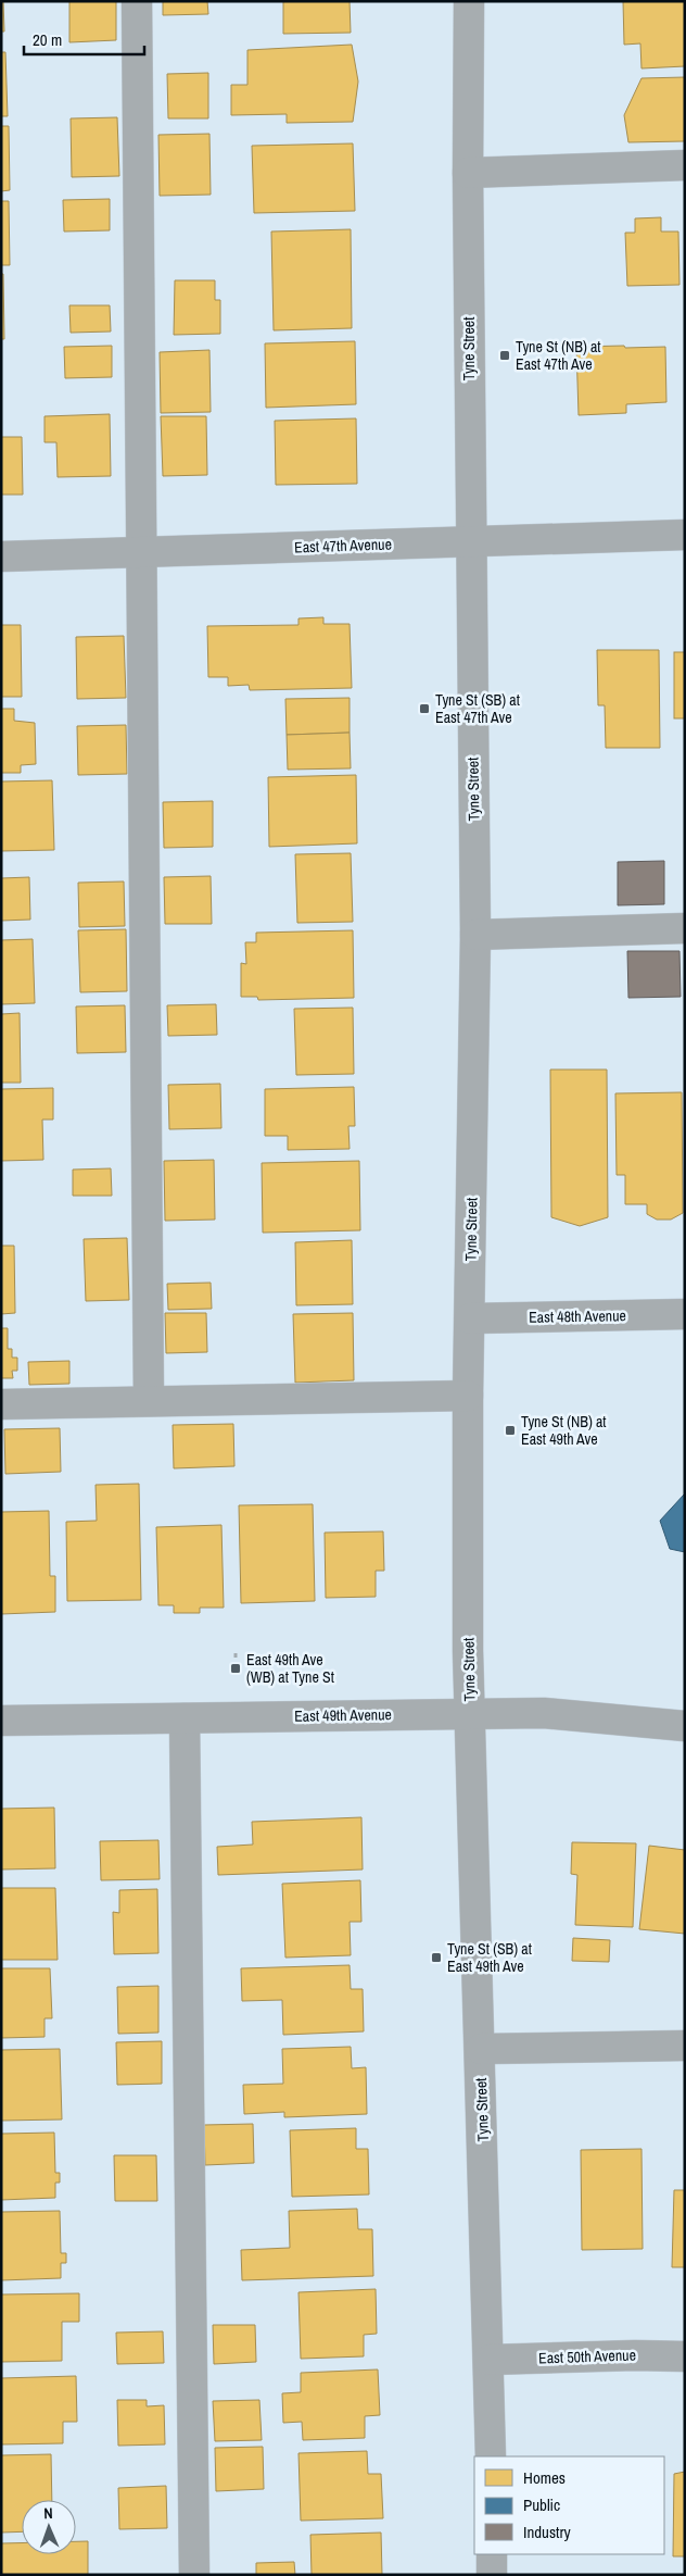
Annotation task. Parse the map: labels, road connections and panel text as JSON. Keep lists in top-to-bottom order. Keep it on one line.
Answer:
{"streets":{"street":["Tyne Street","East 47th Avenue","East 48th Avenue","East 49th Avenue","East 50th Avenue"]},"crossings":[["Tyne Street","East 47th Avenue"],["Tyne Street","East 48th Avenue"],["Tyne Street","East 49th Avenue"],["Tyne Street","East 50th Avenue"]],"places":{"transit":["Tyne St (NB) at East 47th Ave","Tyne St (SB) at East 47th Ave","Tyne St (NB) at East 49th Ave","East 49th Ave (WB) at Tyne St","Tyne St (SB) at East 49th Ave"]},"legend":["Homes","Public","Industry"],"scale_bar":"20 m","north":"top"}
